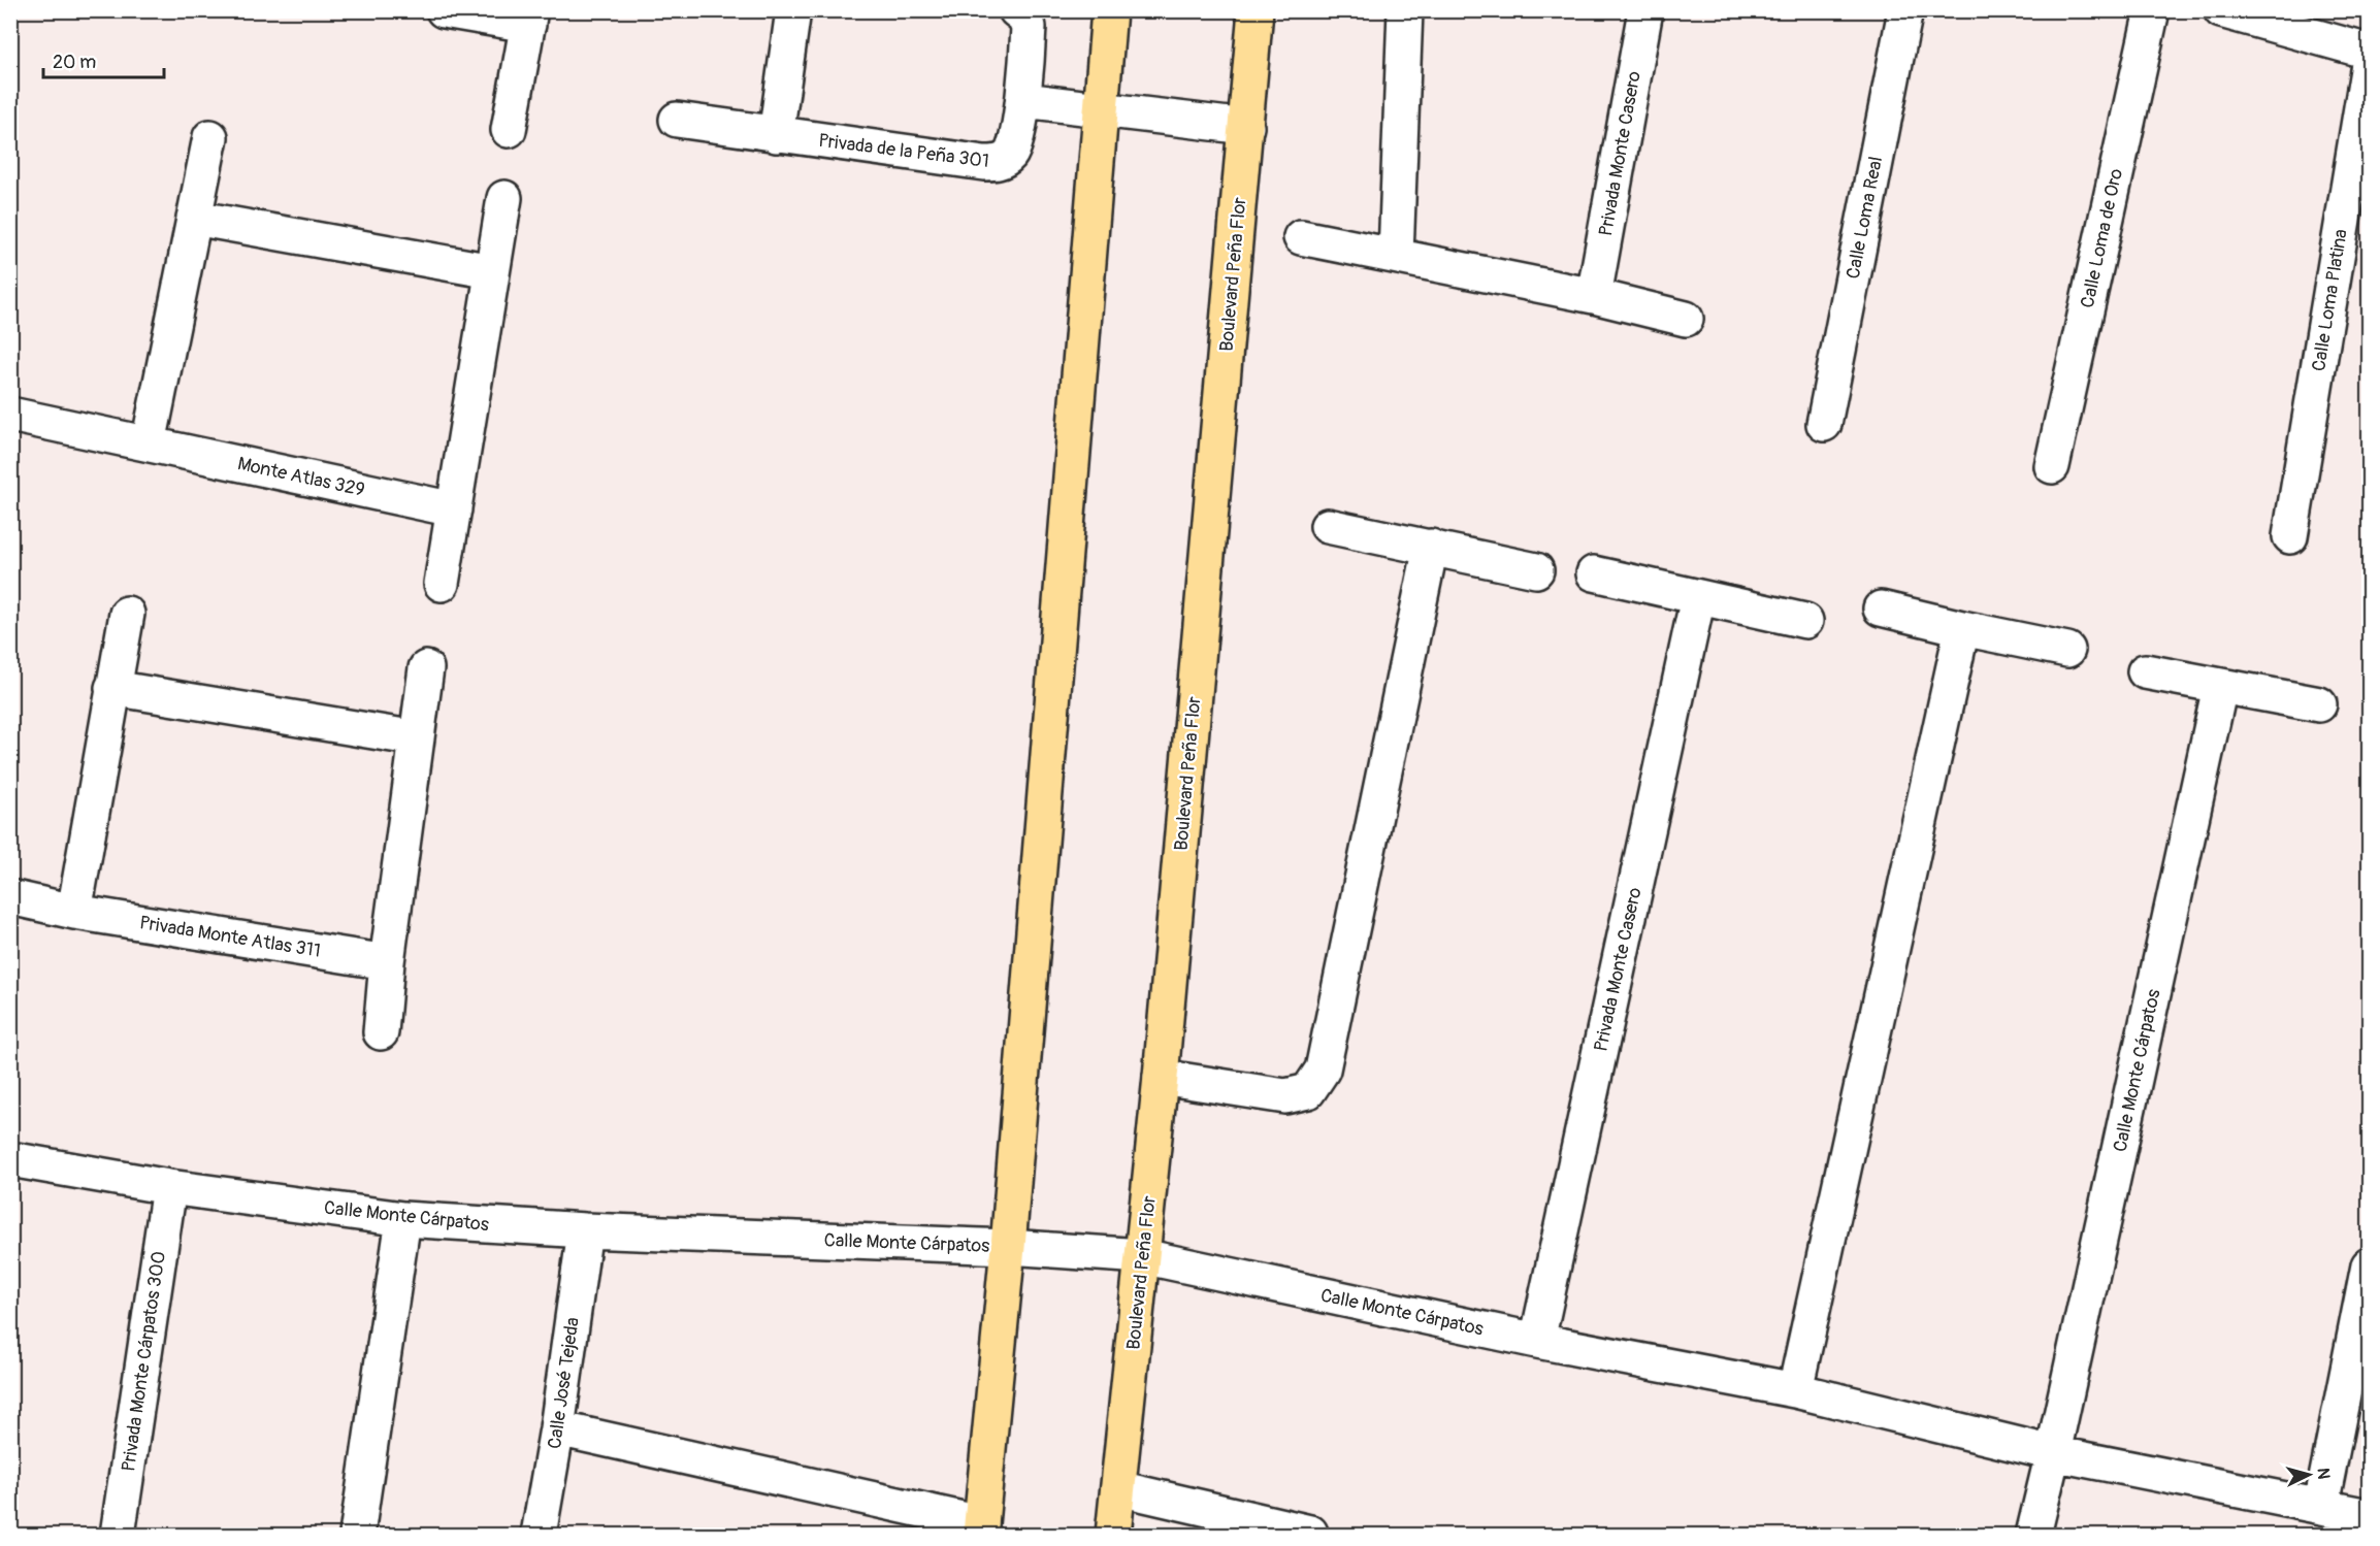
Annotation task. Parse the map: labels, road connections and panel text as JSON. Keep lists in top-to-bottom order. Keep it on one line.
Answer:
{"streets":{"main road":["Boulevard Peña Flor"],"street":["Privada de la Peña 301","Privada Monte Casero","Calle Loma Real","Calle Loma de Oro","Calle Loma Platina","Monte Atlas 329","Privada Monte Atlas 311","Calle Monte Cárpatos","Privada Monte Cárpatos 300","Calle José Tejeda"]},"crossings":[["Privada Monte Casero","Calle Monte Cárpatos"],["Boulevard Peña Flor","Calle Monte Cárpatos"],["Calle Monte Cárpatos","Privada Monte Cárpatos 300"],["Calle Monte Cárpatos","Calle José Tejeda"]],"scale_bar":"20 m","north":"right"}
